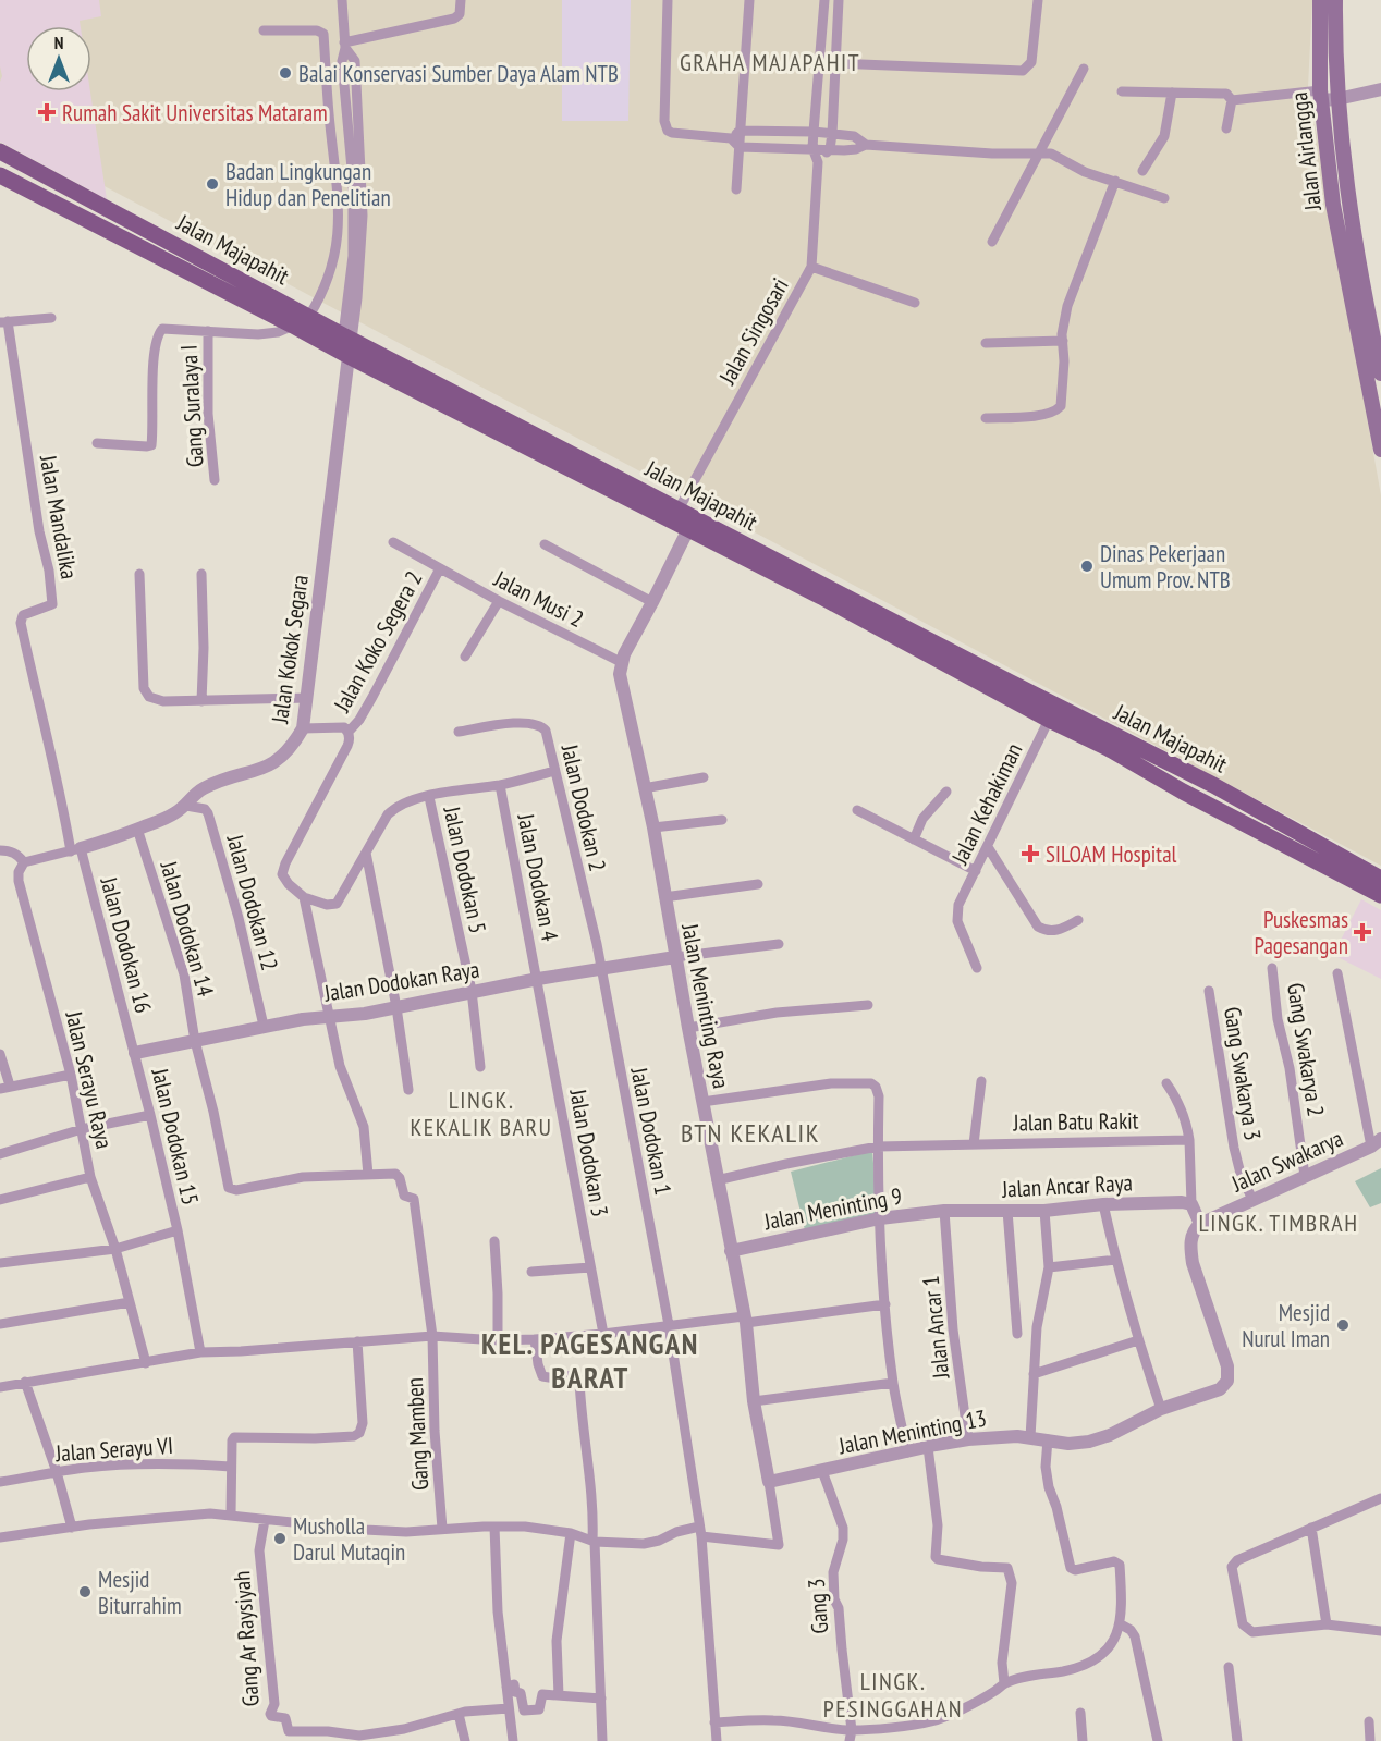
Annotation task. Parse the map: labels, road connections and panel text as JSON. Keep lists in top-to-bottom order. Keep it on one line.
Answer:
{"streets":{"main road":["Jalan Airlangga","Jalan Majapahit"],"street":["Jalan Singosari","Gang Suralaya I","Jalan Mandalika","Jalan Musi 2","Jalan Koko Segera 2","Jalan Kokok Segara","Jalan Kehakiman","Jalan Dodokan 2","Jalan Dodokan 5","Jalan Dodokan 4","Jalan Dodokan 12","Jalan Dodokan 14","Jalan Dodokan 16","Jalan Dodokan Raya","Jalan Meninting Raya","Gang Swakarya 2","Gang Swakarya 3","Jalan Serayu Raya","Jalan Batu Rakit","Jalan Dodokan 1","Jalan Dodokan 15","Jalan Dodokan 3","Jalan Swakarya","Jalan Ancar Raya","Jalan Meninting 9","Jalan Ancar 1","Jalan Meninting 13","Gang Mamben","Jalan Serayu VI","Gang 3","Gang Ar Raysiyah"]},"crossings":[["Jalan Majapahit","Jalan Singosari"],["Jalan Majapahit","Jalan Kokok Segara"],["Jalan Majapahit","Jalan Kehakiman"],["Jalan Mandalika","Jalan Kokok Segara"],["Jalan Mandalika","Jalan Dodokan 16"],["Jalan Musi 2","Jalan Koko Segera 2"],["Jalan Musi 2","Jalan Meninting Raya"],["Jalan Koko Segera 2","Jalan Dodokan 4"],["Jalan Kokok Segara","Jalan Dodokan 12"],["Jalan Kokok Segara","Jalan Dodokan 14"],["Jalan Kokok Segara","Jalan Dodokan 16"],["Jalan Dodokan 2","Jalan Dodokan 4"],["Jalan Dodokan 2","Jalan Dodokan 1"],["Jalan Dodokan 5","Jalan Dodokan 4"],["Jalan Dodokan 5","Jalan Dodokan Raya"],["Jalan Dodokan 4","Jalan Dodokan Raya"],["Jalan Dodokan 4","Jalan Dodokan 3"],["Jalan Dodokan 12","Jalan Dodokan Raya"],["Jalan Dodokan 14","Jalan Dodokan Raya"],["Jalan Dodokan 14","Gang Mamben"],["Jalan Dodokan 16","Jalan Dodokan Raya"],["Jalan Dodokan 16","Jalan Dodokan 15"],["Jalan Dodokan Raya","Jalan Meninting Raya"],["Jalan Dodokan Raya","Jalan Dodokan 1"],["Jalan Dodokan Raya","Jalan Dodokan 15"],["Jalan Dodokan Raya","Jalan Dodokan 3"],["Jalan Meninting Raya","Jalan Batu Rakit"],["Jalan Meninting Raya","Jalan Dodokan 1"],["Jalan Meninting Raya","Jalan Meninting 9"],["Jalan Meninting Raya","Jalan Meninting 13"],["Gang Swakarya 2","Jalan Swakarya"],["Gang Swakarya 3","Jalan Swakarya"],["Jalan Serayu Raya","Jalan Dodokan 15"],["Jalan Swakarya","Jalan Meninting 13"],["Jalan Ancar Raya","Jalan Meninting 9"],["Jalan Ancar Raya","Jalan Ancar 1"],["Jalan Meninting 9","Jalan Ancar 1"],["Jalan Ancar 1","Jalan Meninting 13"],["Jalan Meninting 13","Gang 3"]],"districts":["GRAHA MAJAPAHIT","LINGK. KEKALIK BARU","BTN KEKALIK","LINGK. TIMBRAH","KEL. PAGESANGAN BARAT","LINGK. PESINGGAHAN"],"places":{"other":["Balai Konservasi Sumber Daya Alam NTB","Badan Lingkungan Hidup dan Penelitian","Dinas Pekerjaan Umum Prov. NTB","Mesjid Nurul Iman","Musholla Darul Mutaqin","Mesjid Biturrahim"],"health":["Rumah Sakit Universitas Mataram","SILOAM Hospital","Puskesmas Pagesangan"]},"north":"top"}
